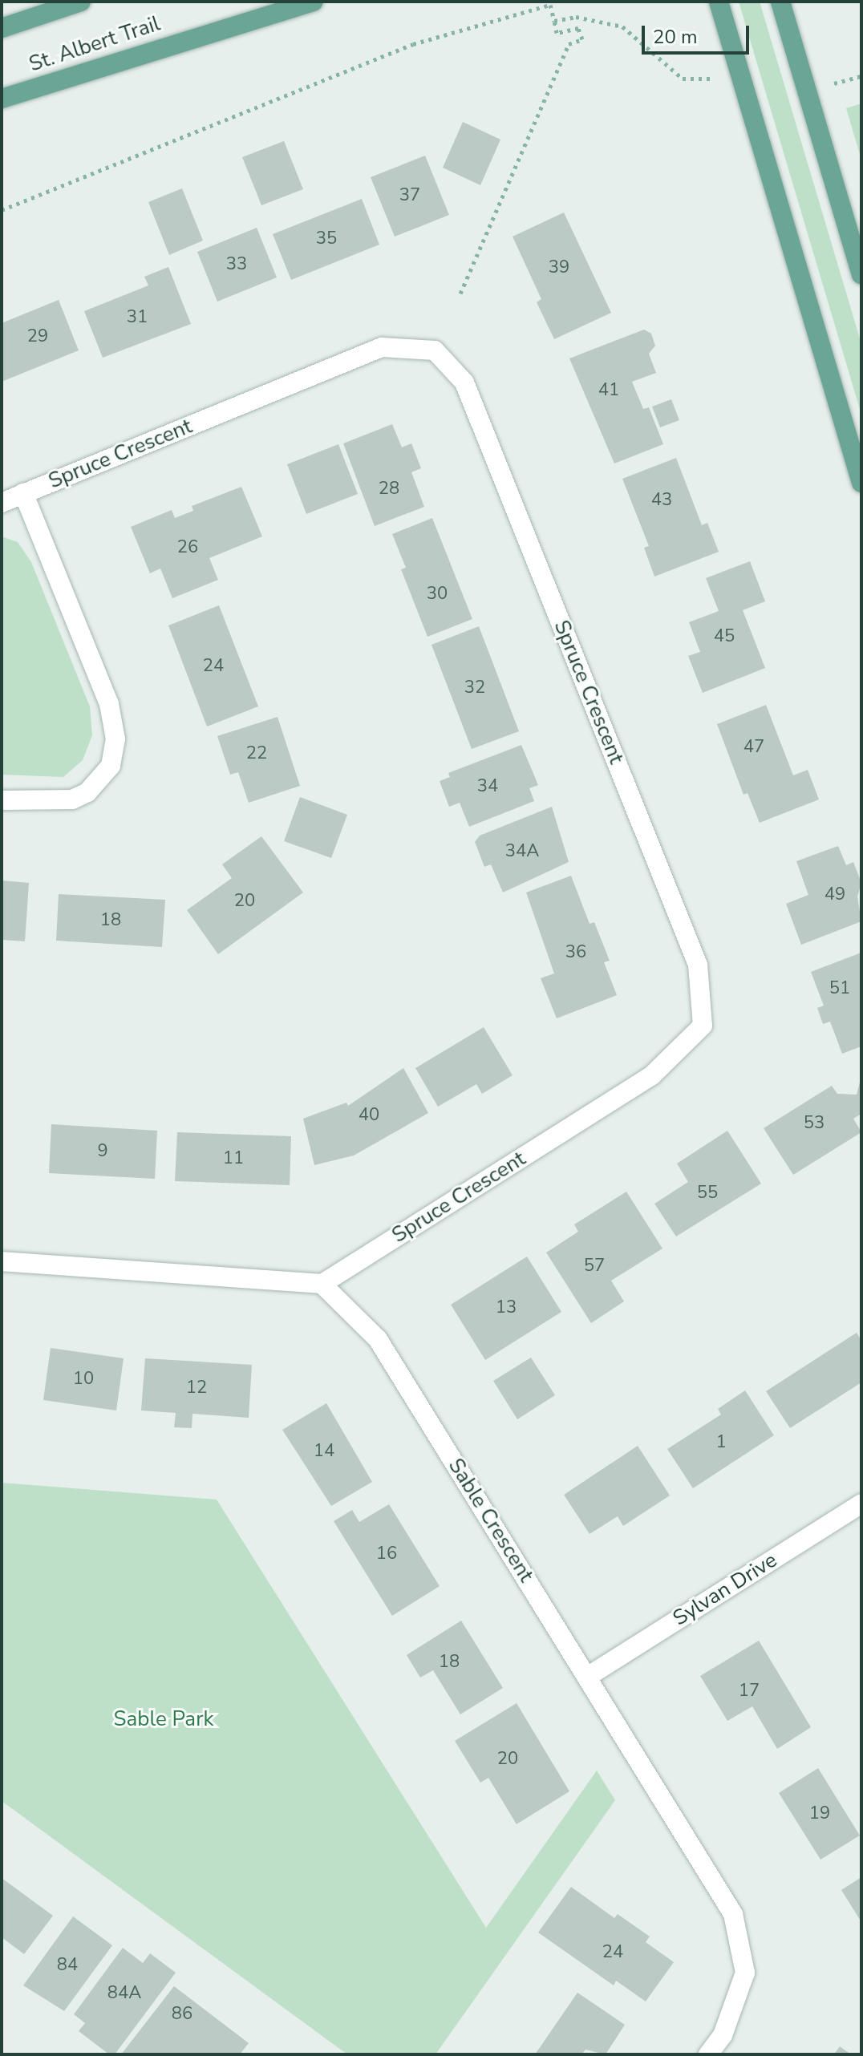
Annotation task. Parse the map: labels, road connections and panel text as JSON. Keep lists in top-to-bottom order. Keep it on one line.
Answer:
{"streets":{"main road":["St. Albert Trail"],"street":["Spruce Crescent","Sable Crescent","Sylvan Drive"]},"crossings":[["Spruce Crescent","Sable Crescent"],["Sable Crescent","Sylvan Drive"]],"parks":["Sable Park"],"house_numbers":["37","35","33","39","31","29","41","28","43","26","30","45","24","32","47","22","34","34A","49","20","18","36","51","40","53","9","11","55","57","13","10","12","1","14","16","18","17","20","19","24","84","84A","86"],"scale_bar":"20 m"}
